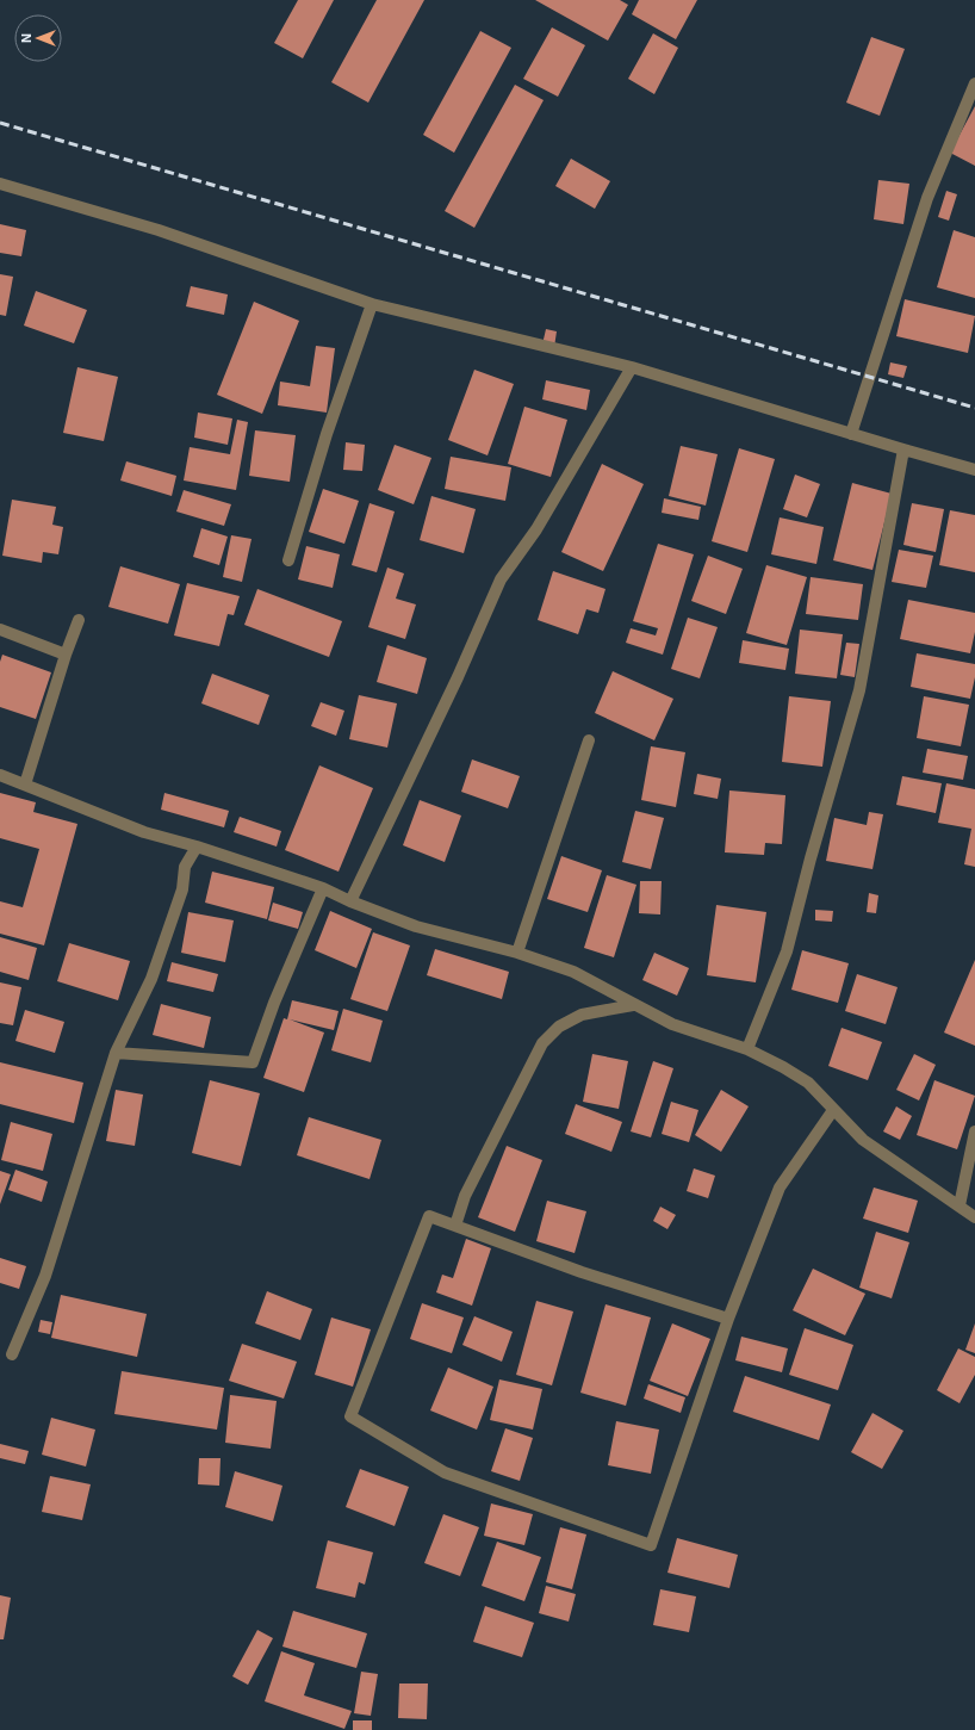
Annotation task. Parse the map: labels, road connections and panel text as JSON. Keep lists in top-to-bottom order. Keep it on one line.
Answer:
{"north":"left"}
